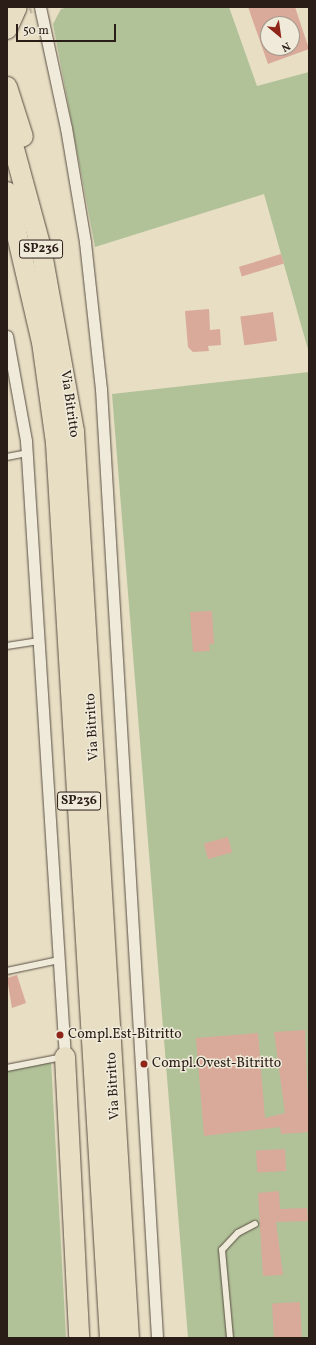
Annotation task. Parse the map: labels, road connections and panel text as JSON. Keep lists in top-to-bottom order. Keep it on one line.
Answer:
{"streets":{"highway":["SP236","Via Bitritto"]},"places":["Compl.Est-Bitritto","Compl.Ovest-Bitritto"],"scale_bar":"50 m","north":"bottom right"}
